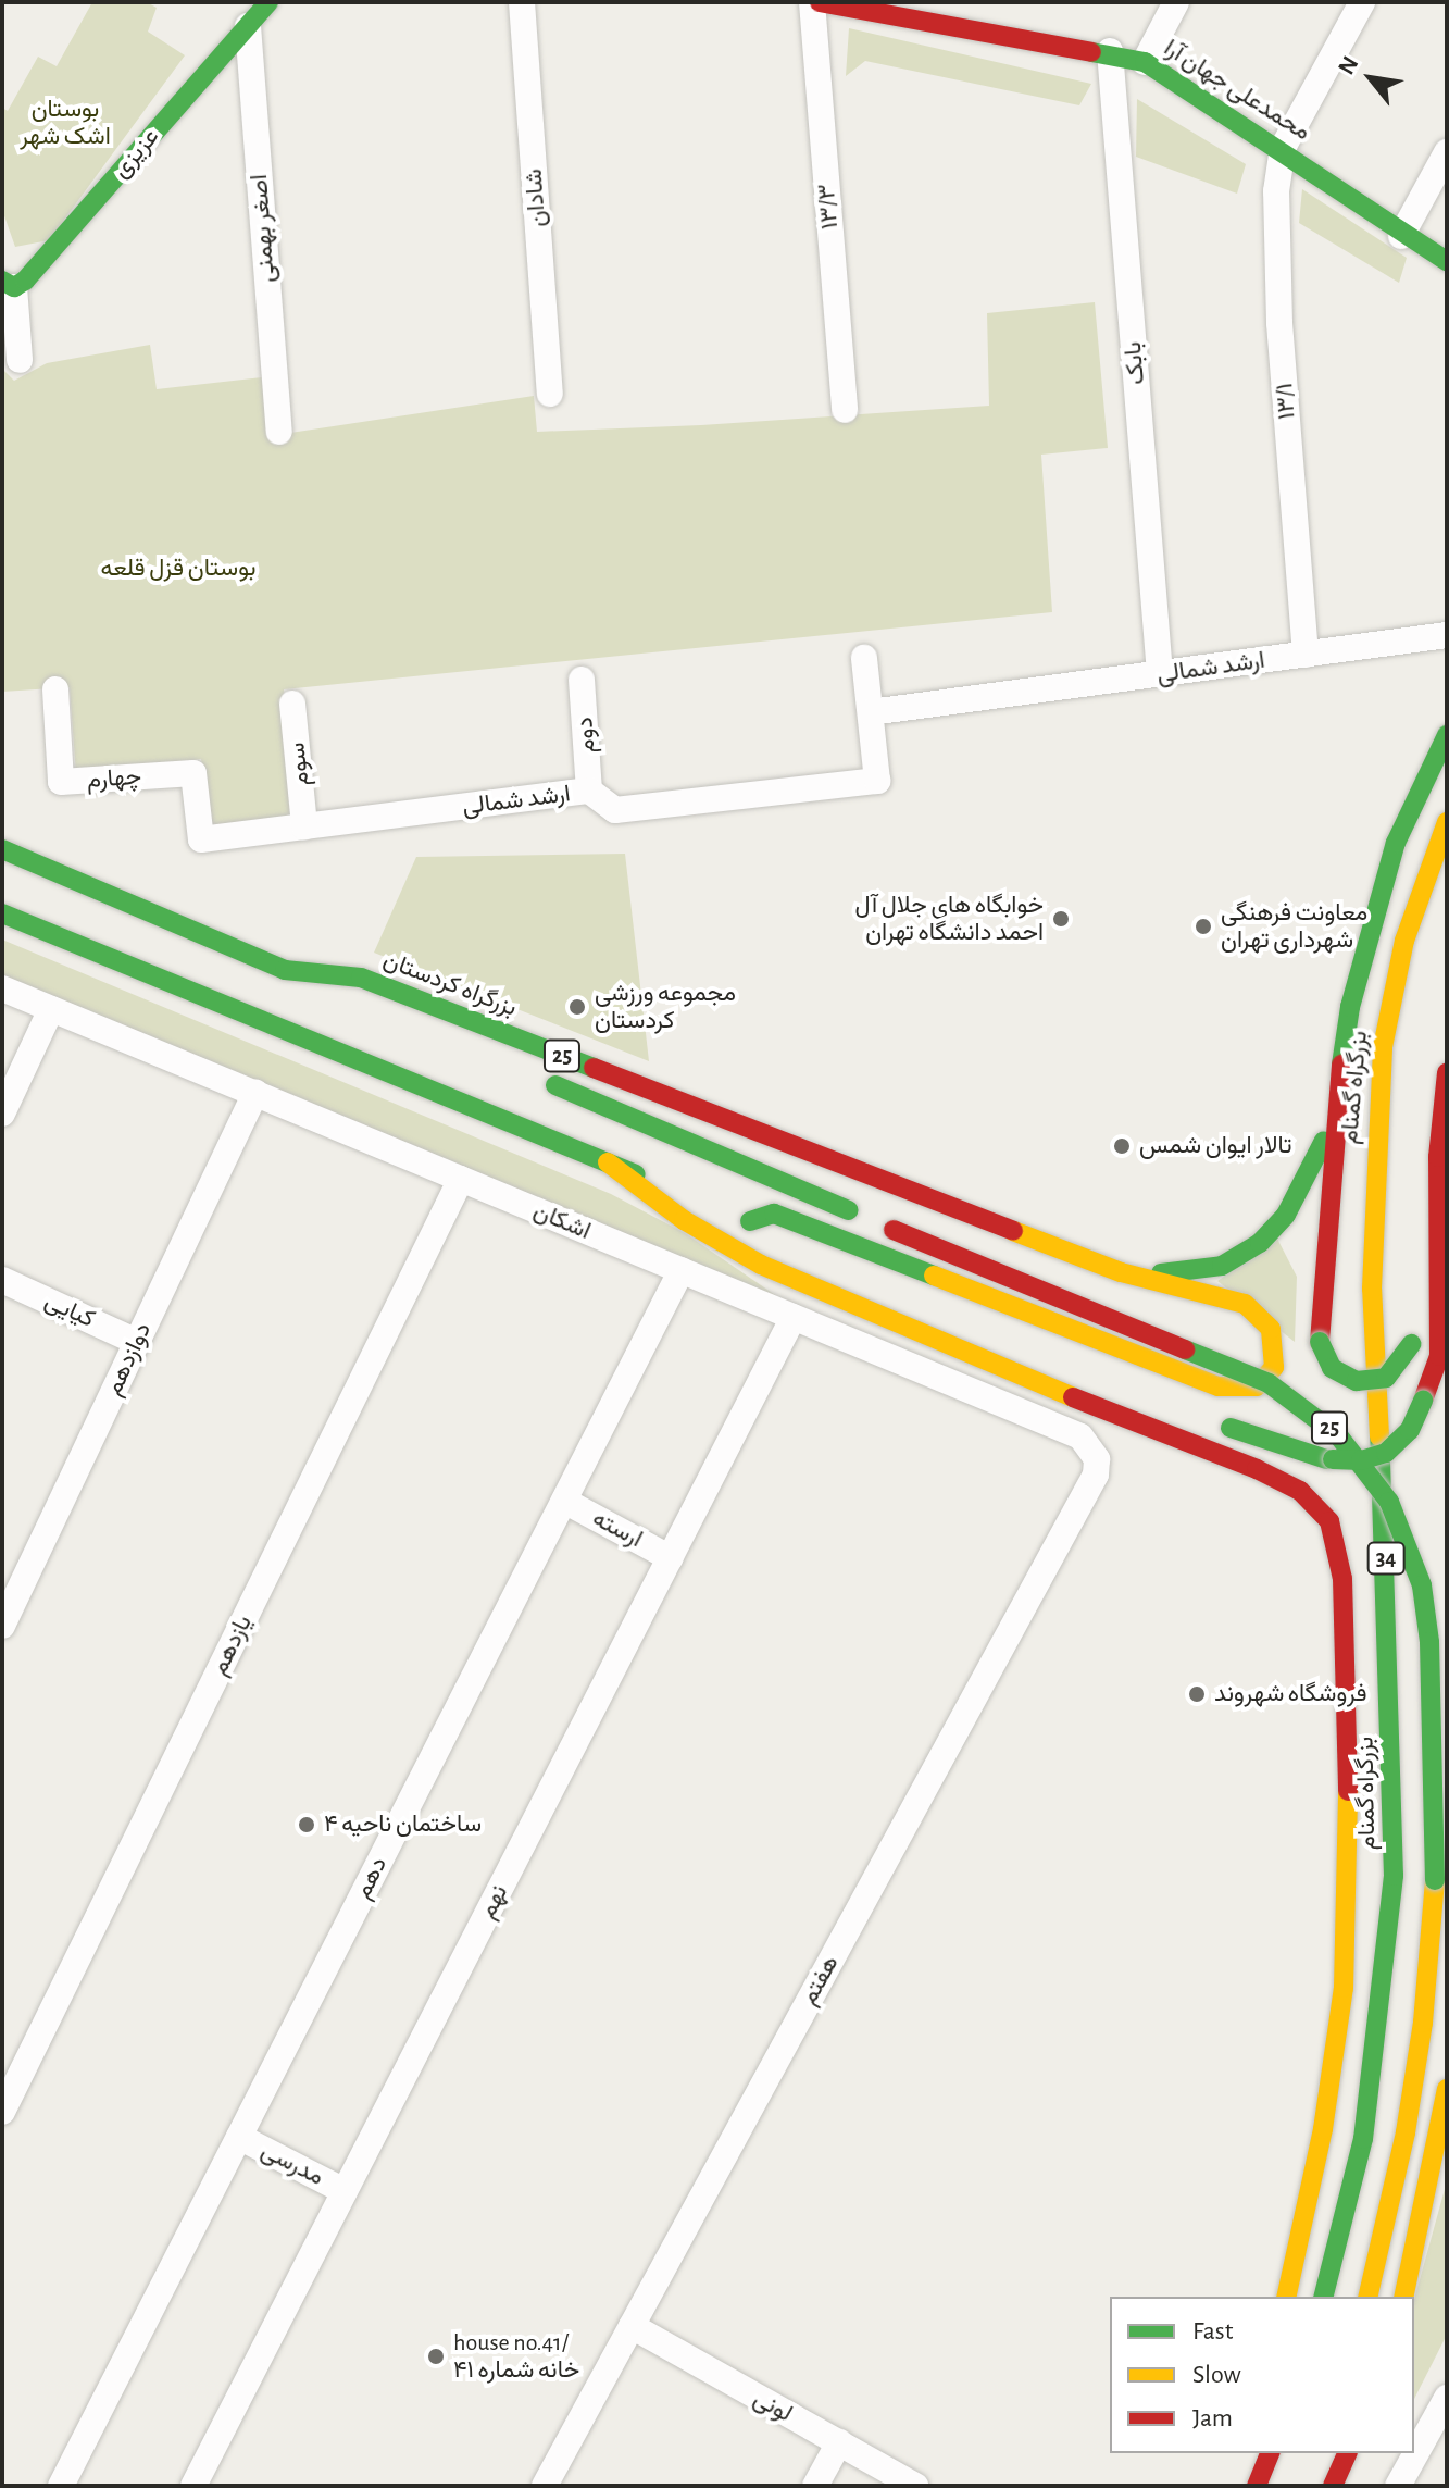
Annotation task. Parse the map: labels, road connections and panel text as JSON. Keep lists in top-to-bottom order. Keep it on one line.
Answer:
{"streets":{"main road":["محمدعلی جهان آرا","عزیزی","بزرگراه کردستان","25","بزرگراه گمنام","34"],"street":["شادان","۱۳/۳","اصغر بهمنی","بابک","۱۳/۱","ارشد شمالی","دوم","سوم","چهارم","اشکان","کیایی","دوازدهم","ارسته","یازدهم","دهم","نهم","هفتم","مدرسی","لونی"]},"crossings":[["محمدعلی جهان آرا","بابک"],["محمدعلی جهان آرا","۱۳/۱"],["عزیزی","اصغر بهمنی"],["بابک","ارشد شمالی"],["۱۳/۱","ارشد شمالی"],["ارشد شمالی","دوم"],["ارشد شمالی","سوم"],["ارشد شمالی","چهارم"],["بزرگراه کردستان","25"],["اشکان","دوازدهم"],["اشکان","یازدهم"],["اشکان","دهم"],["اشکان","نهم"],["اشکان","هفتم"],["کیایی","دوازدهم"],["ارسته","دهم"],["ارسته","نهم"],["دهم","مدرسی"],["نهم","مدرسی"],["هفتم","لونی"]],"parks":["بوستان اشک شهر","بوستان قزل قلعه"],"places":["خوابگاه های جلال آل احمد دانشگاه تهران","معاونت فرهنگی شهرداری تهران","مجموعه ورزشی کردستان","تالار ایوان شمس","فروشگاه شهروند","ساختمان ناحیه ۴","house no.41/ خانه شماره ۴۱"],"legend":["Fast","Slow","Jam"],"north":"top left"}
